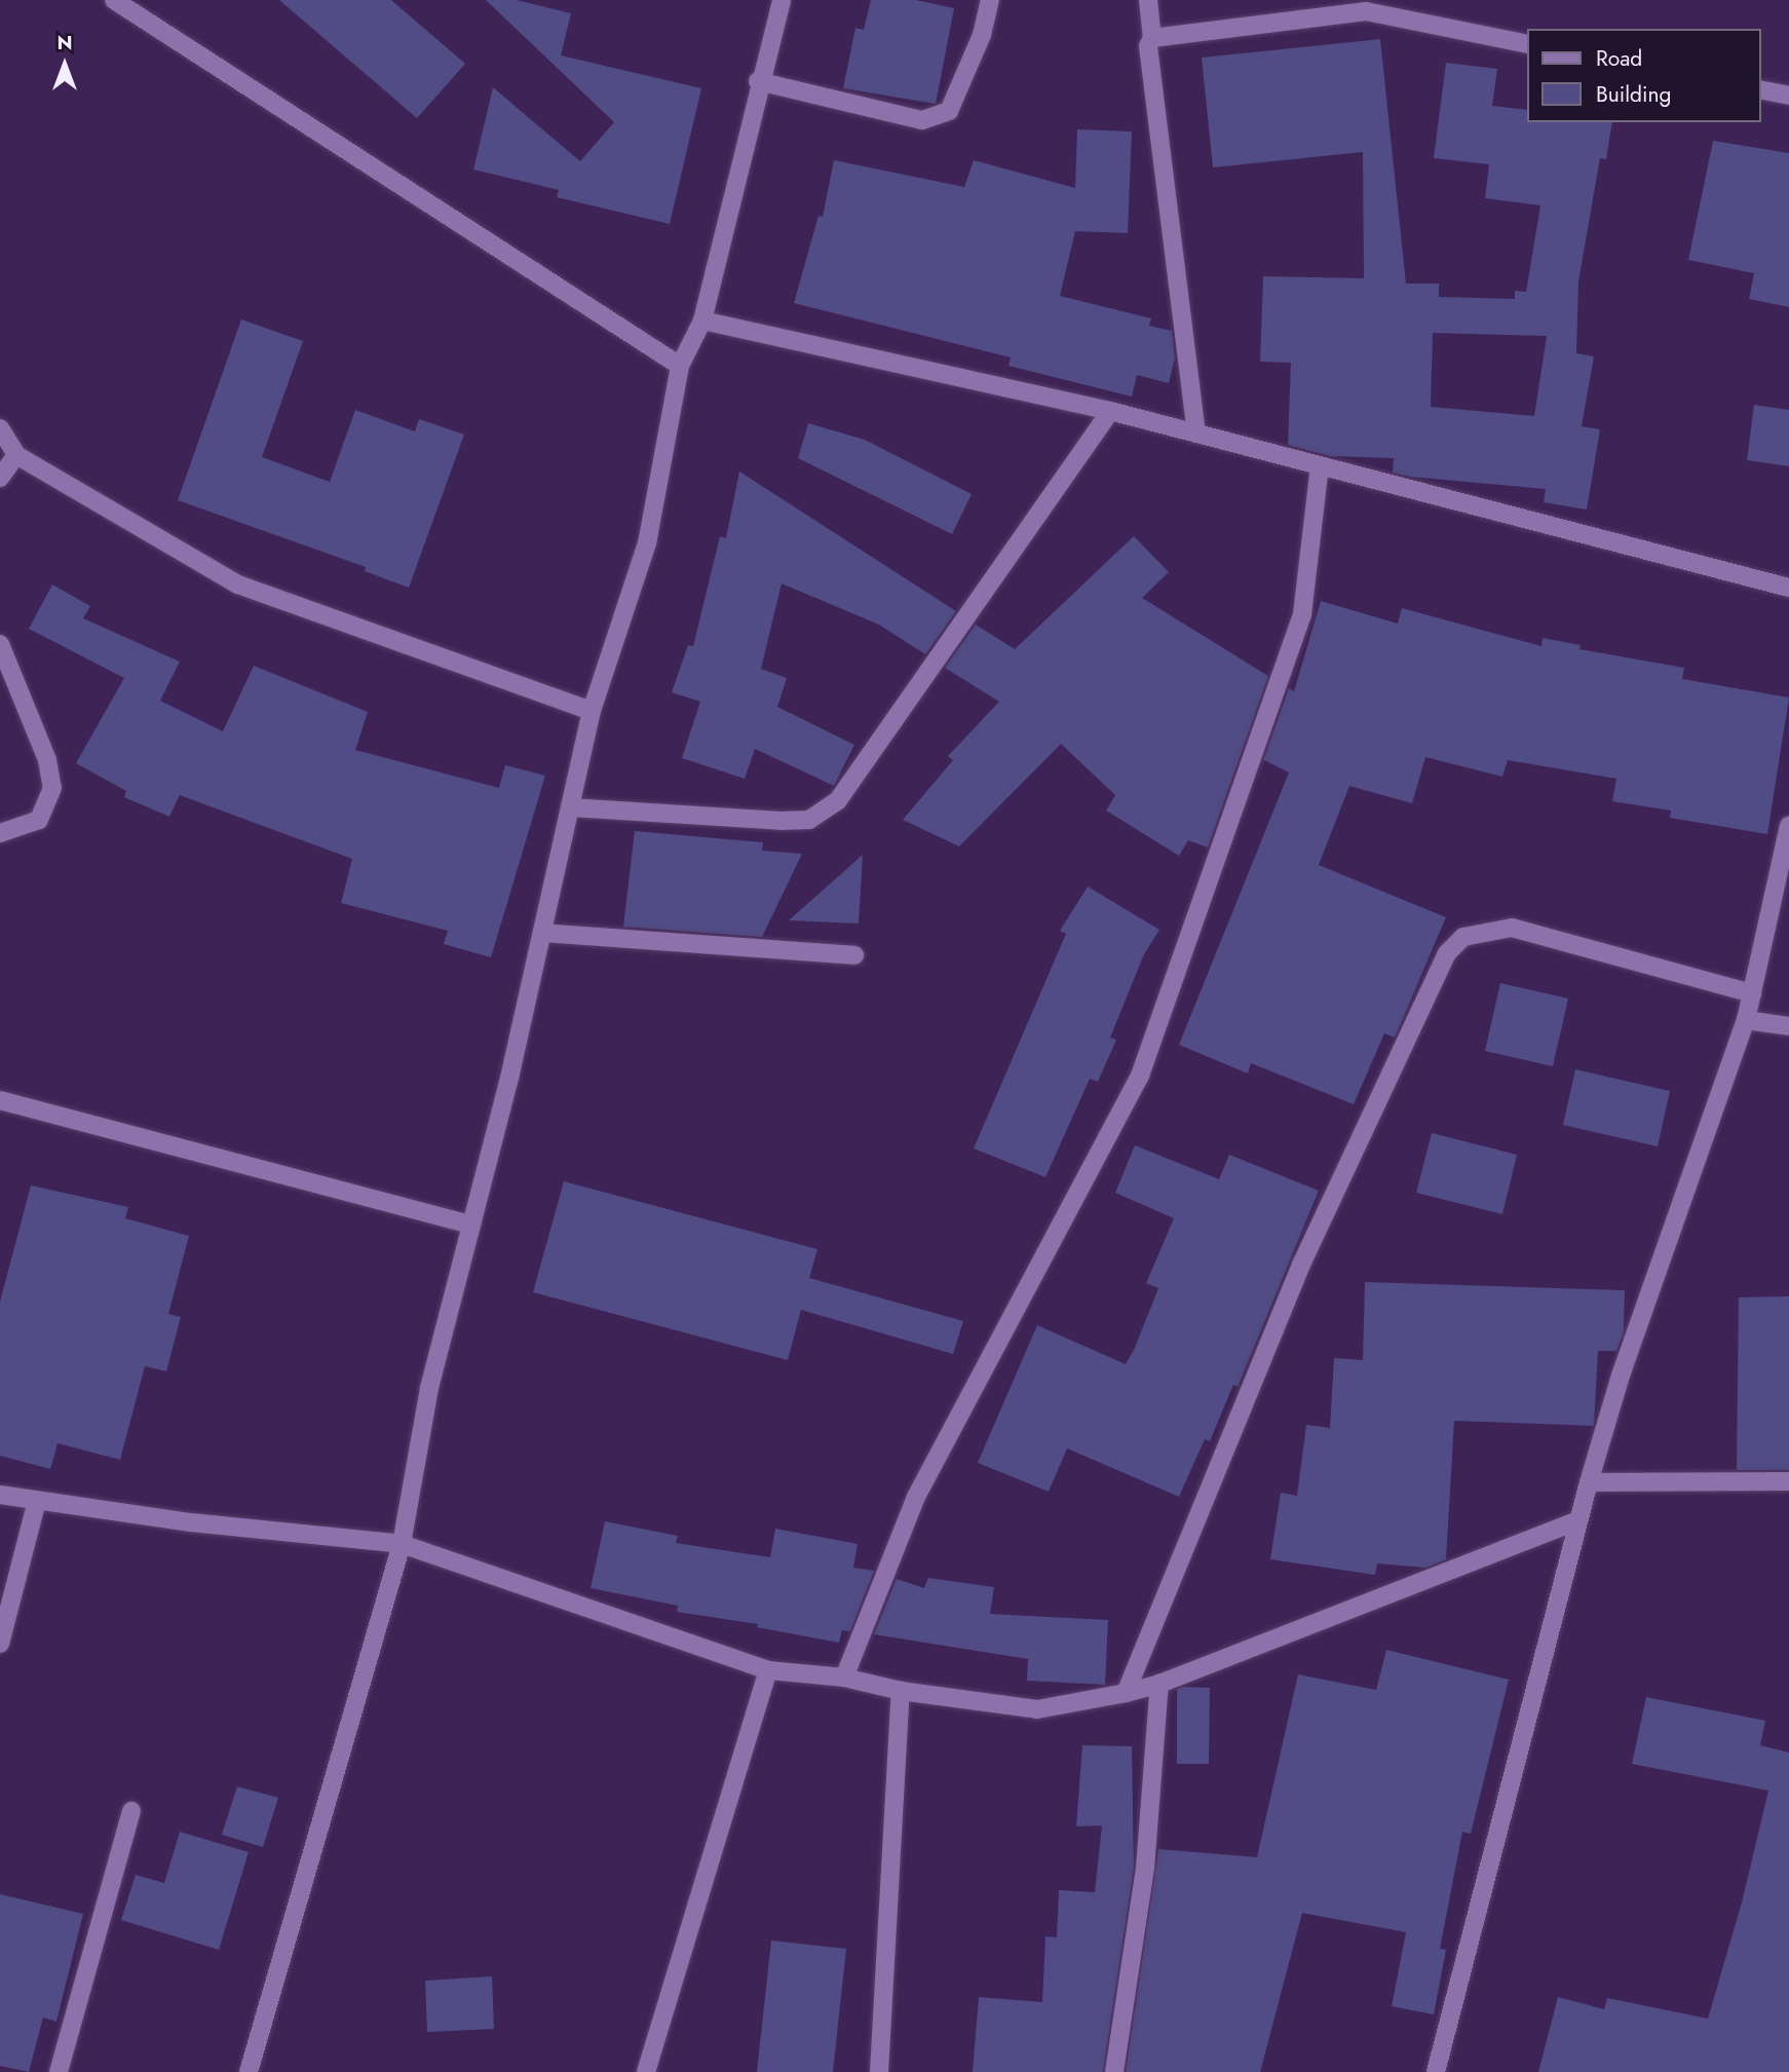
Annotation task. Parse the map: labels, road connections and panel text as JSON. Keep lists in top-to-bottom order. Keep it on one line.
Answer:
{"legend":["Road","Building"],"north":"top"}
